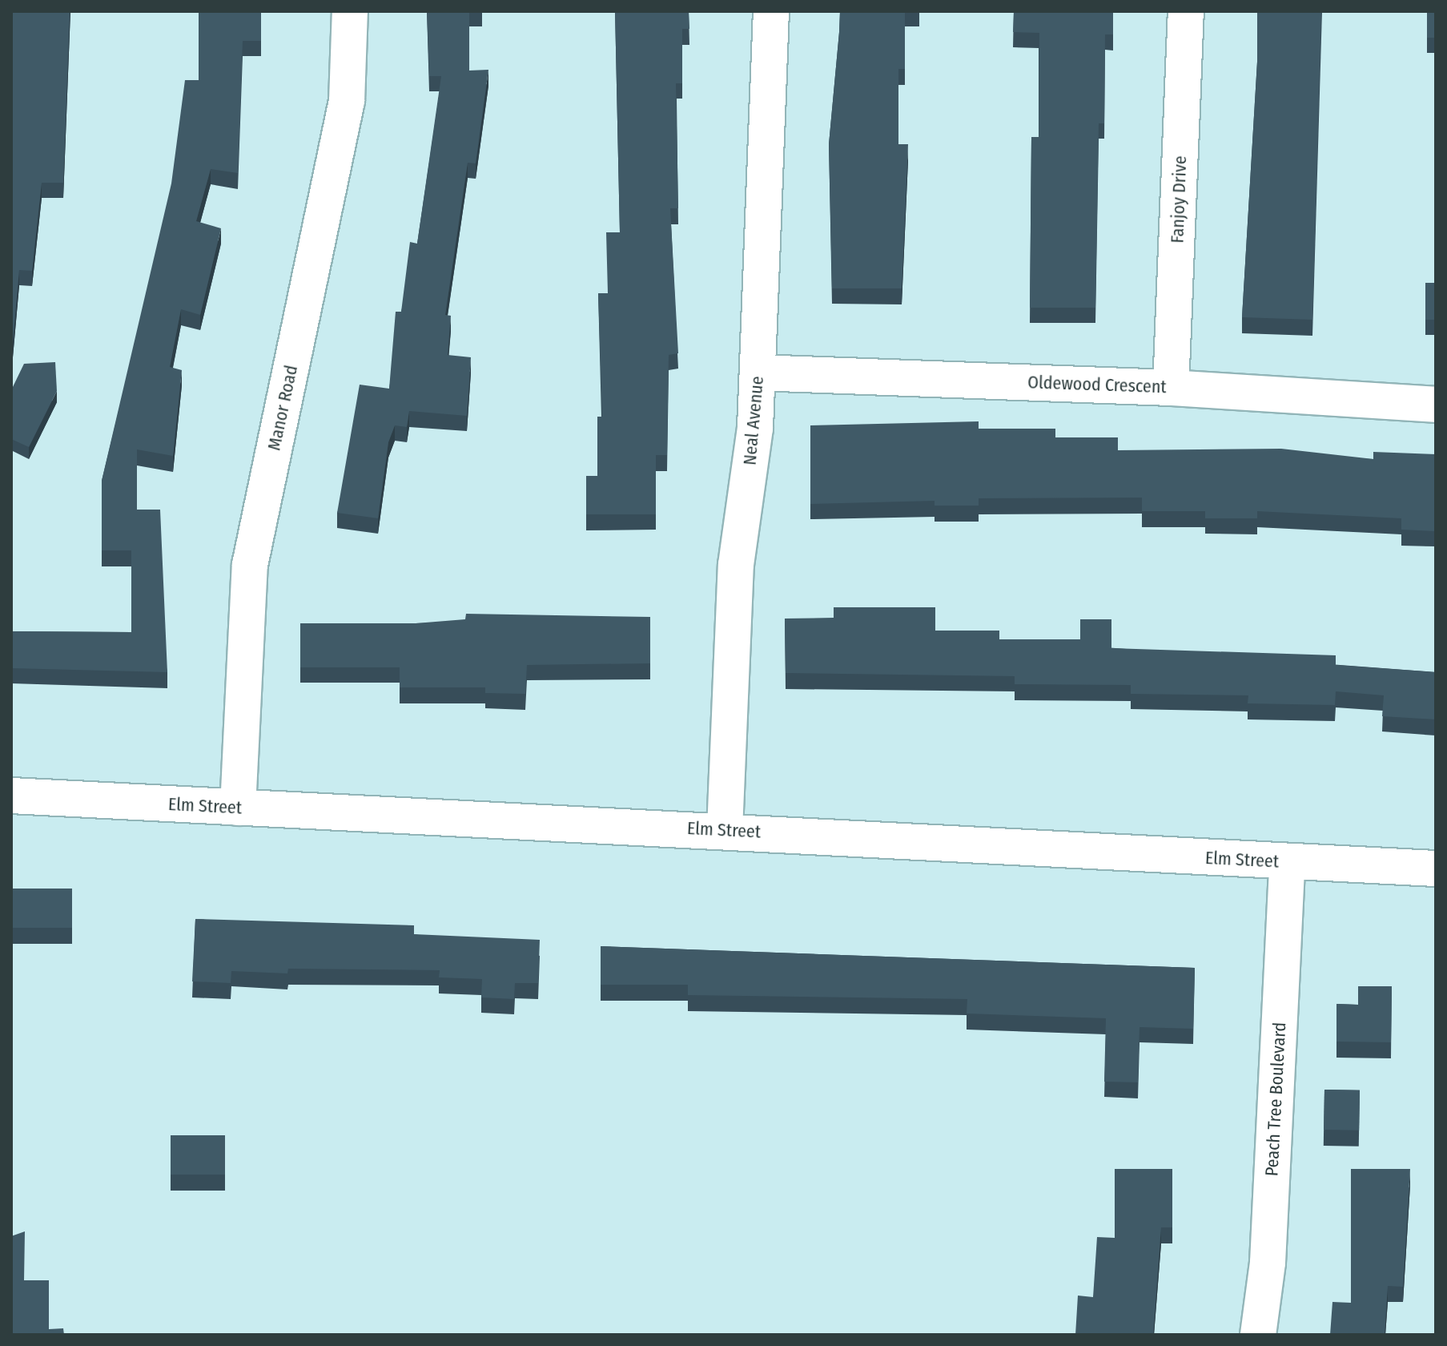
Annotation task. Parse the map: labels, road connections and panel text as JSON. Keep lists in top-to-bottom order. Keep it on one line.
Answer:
{"streets":{"street":["Fanjoy Drive","Oldewood Crescent","Manor Road","Neal Avenue","Elm Street","Peach Tree Boulevard"]},"crossings":[["Fanjoy Drive","Oldewood Crescent"],["Oldewood Crescent","Neal Avenue"],["Manor Road","Elm Street"],["Neal Avenue","Elm Street"],["Elm Street","Peach Tree Boulevard"]]}
